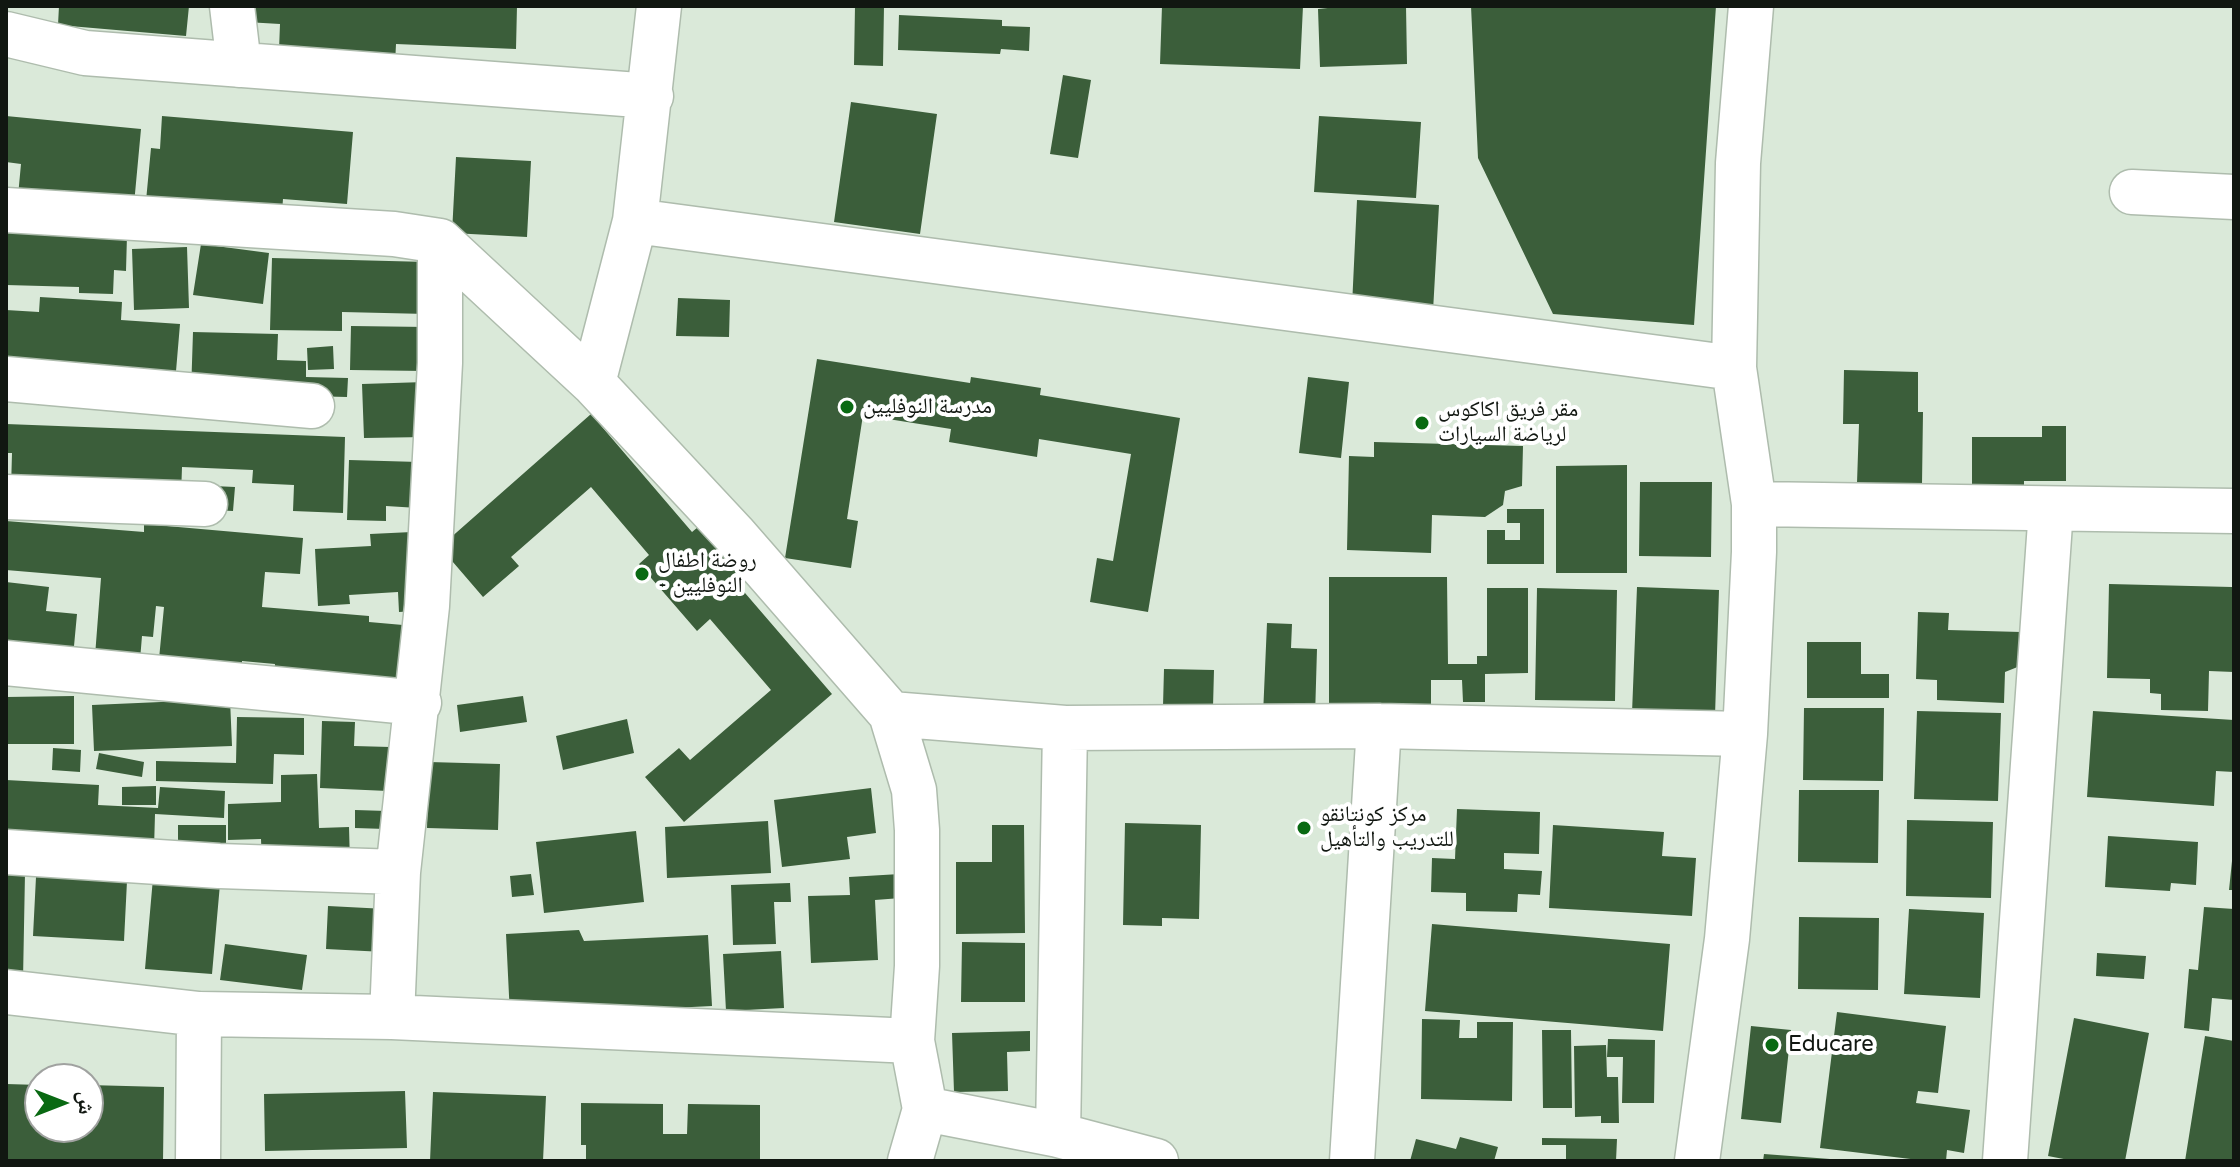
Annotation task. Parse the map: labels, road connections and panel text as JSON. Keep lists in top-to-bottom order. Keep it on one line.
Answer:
{"places":["مدرسة النوفليين","مقر فريق اكاكوس لرياضة السيارات","روضة اطفال - النوفليين","مركز كونتانقو للتدريب والتأهيل","Educare"],"north":"right"}
